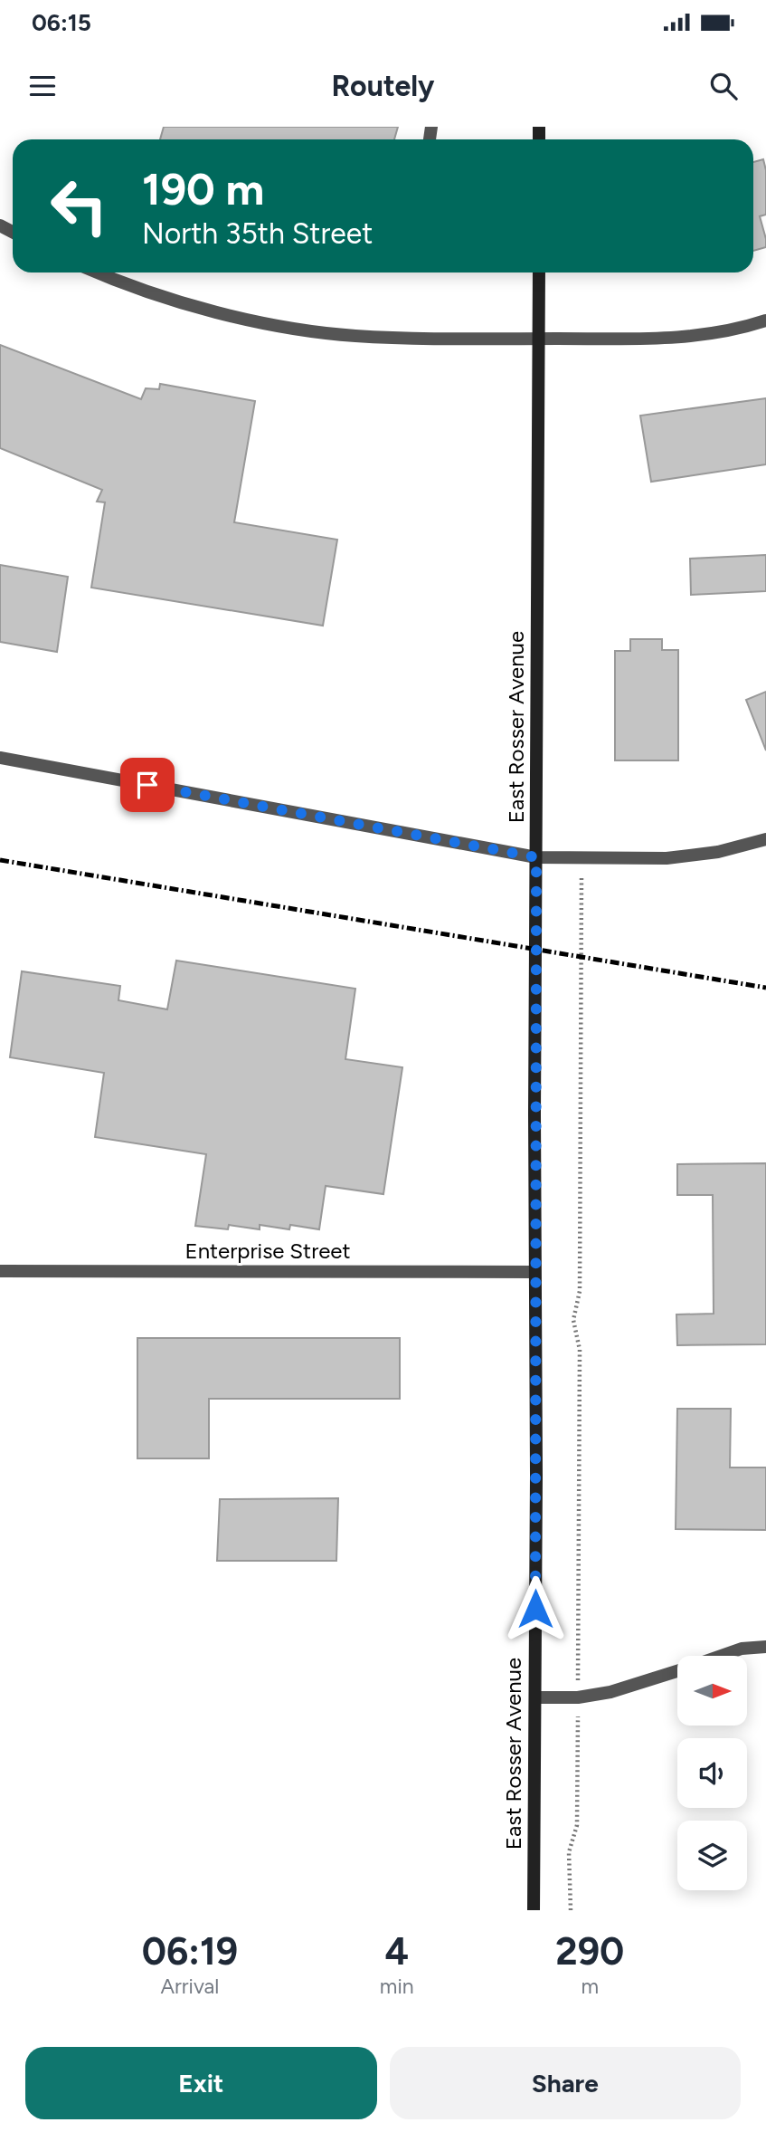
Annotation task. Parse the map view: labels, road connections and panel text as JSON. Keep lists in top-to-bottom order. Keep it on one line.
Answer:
{"streets":{"street":["East Rosser Avenue","Enterprise Street"]},"crossings":[["East Rosser Avenue","Enterprise Street"]],"north":"right","page":{"status":"06:15","header":"Routely","turn":["190 m","North 35th Street"],"eta":["06:19","Arrival","4","min","290","m"],"buttons":["Exit","Share"]}}
